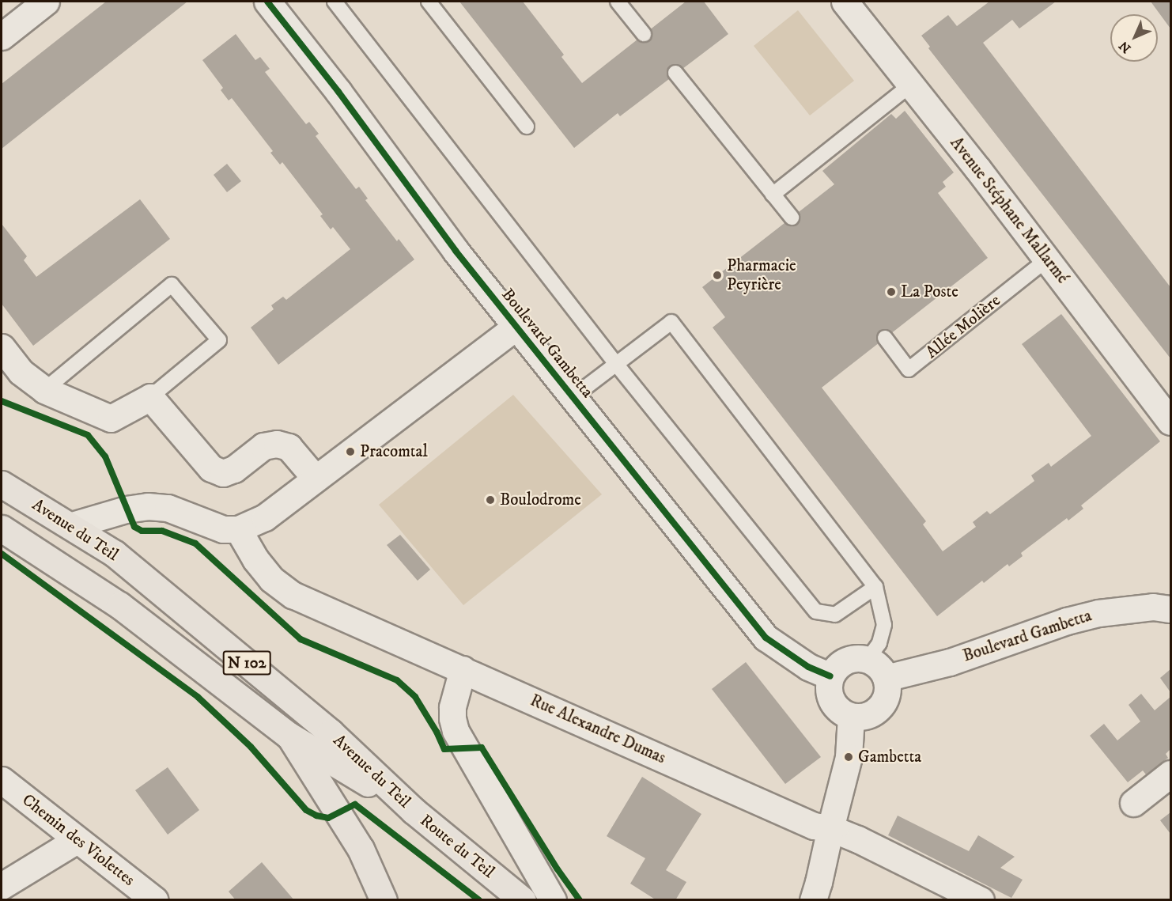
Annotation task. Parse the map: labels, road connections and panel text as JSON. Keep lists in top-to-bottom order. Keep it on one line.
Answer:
{"streets":{"main road":["Avenue du Teil","N 102","Route du Teil"],"street":["Avenue Stéphane Mallarmé","Boulevard Gambetta","Rue Alexandre Dumas","Chemin des Violettes"],"lane":["Allée Molière"]},"crossings":[["Avenue Stéphane Mallarmé","Allée Molière"],["Boulevard Gambetta","Rue Alexandre Dumas"],["Avenue du Teil","Route du Teil"]],"places":["Pharmacie Peyrière","La Poste","Pracomtal","Boulodrome","Gambetta"],"north":"bottom left"}
